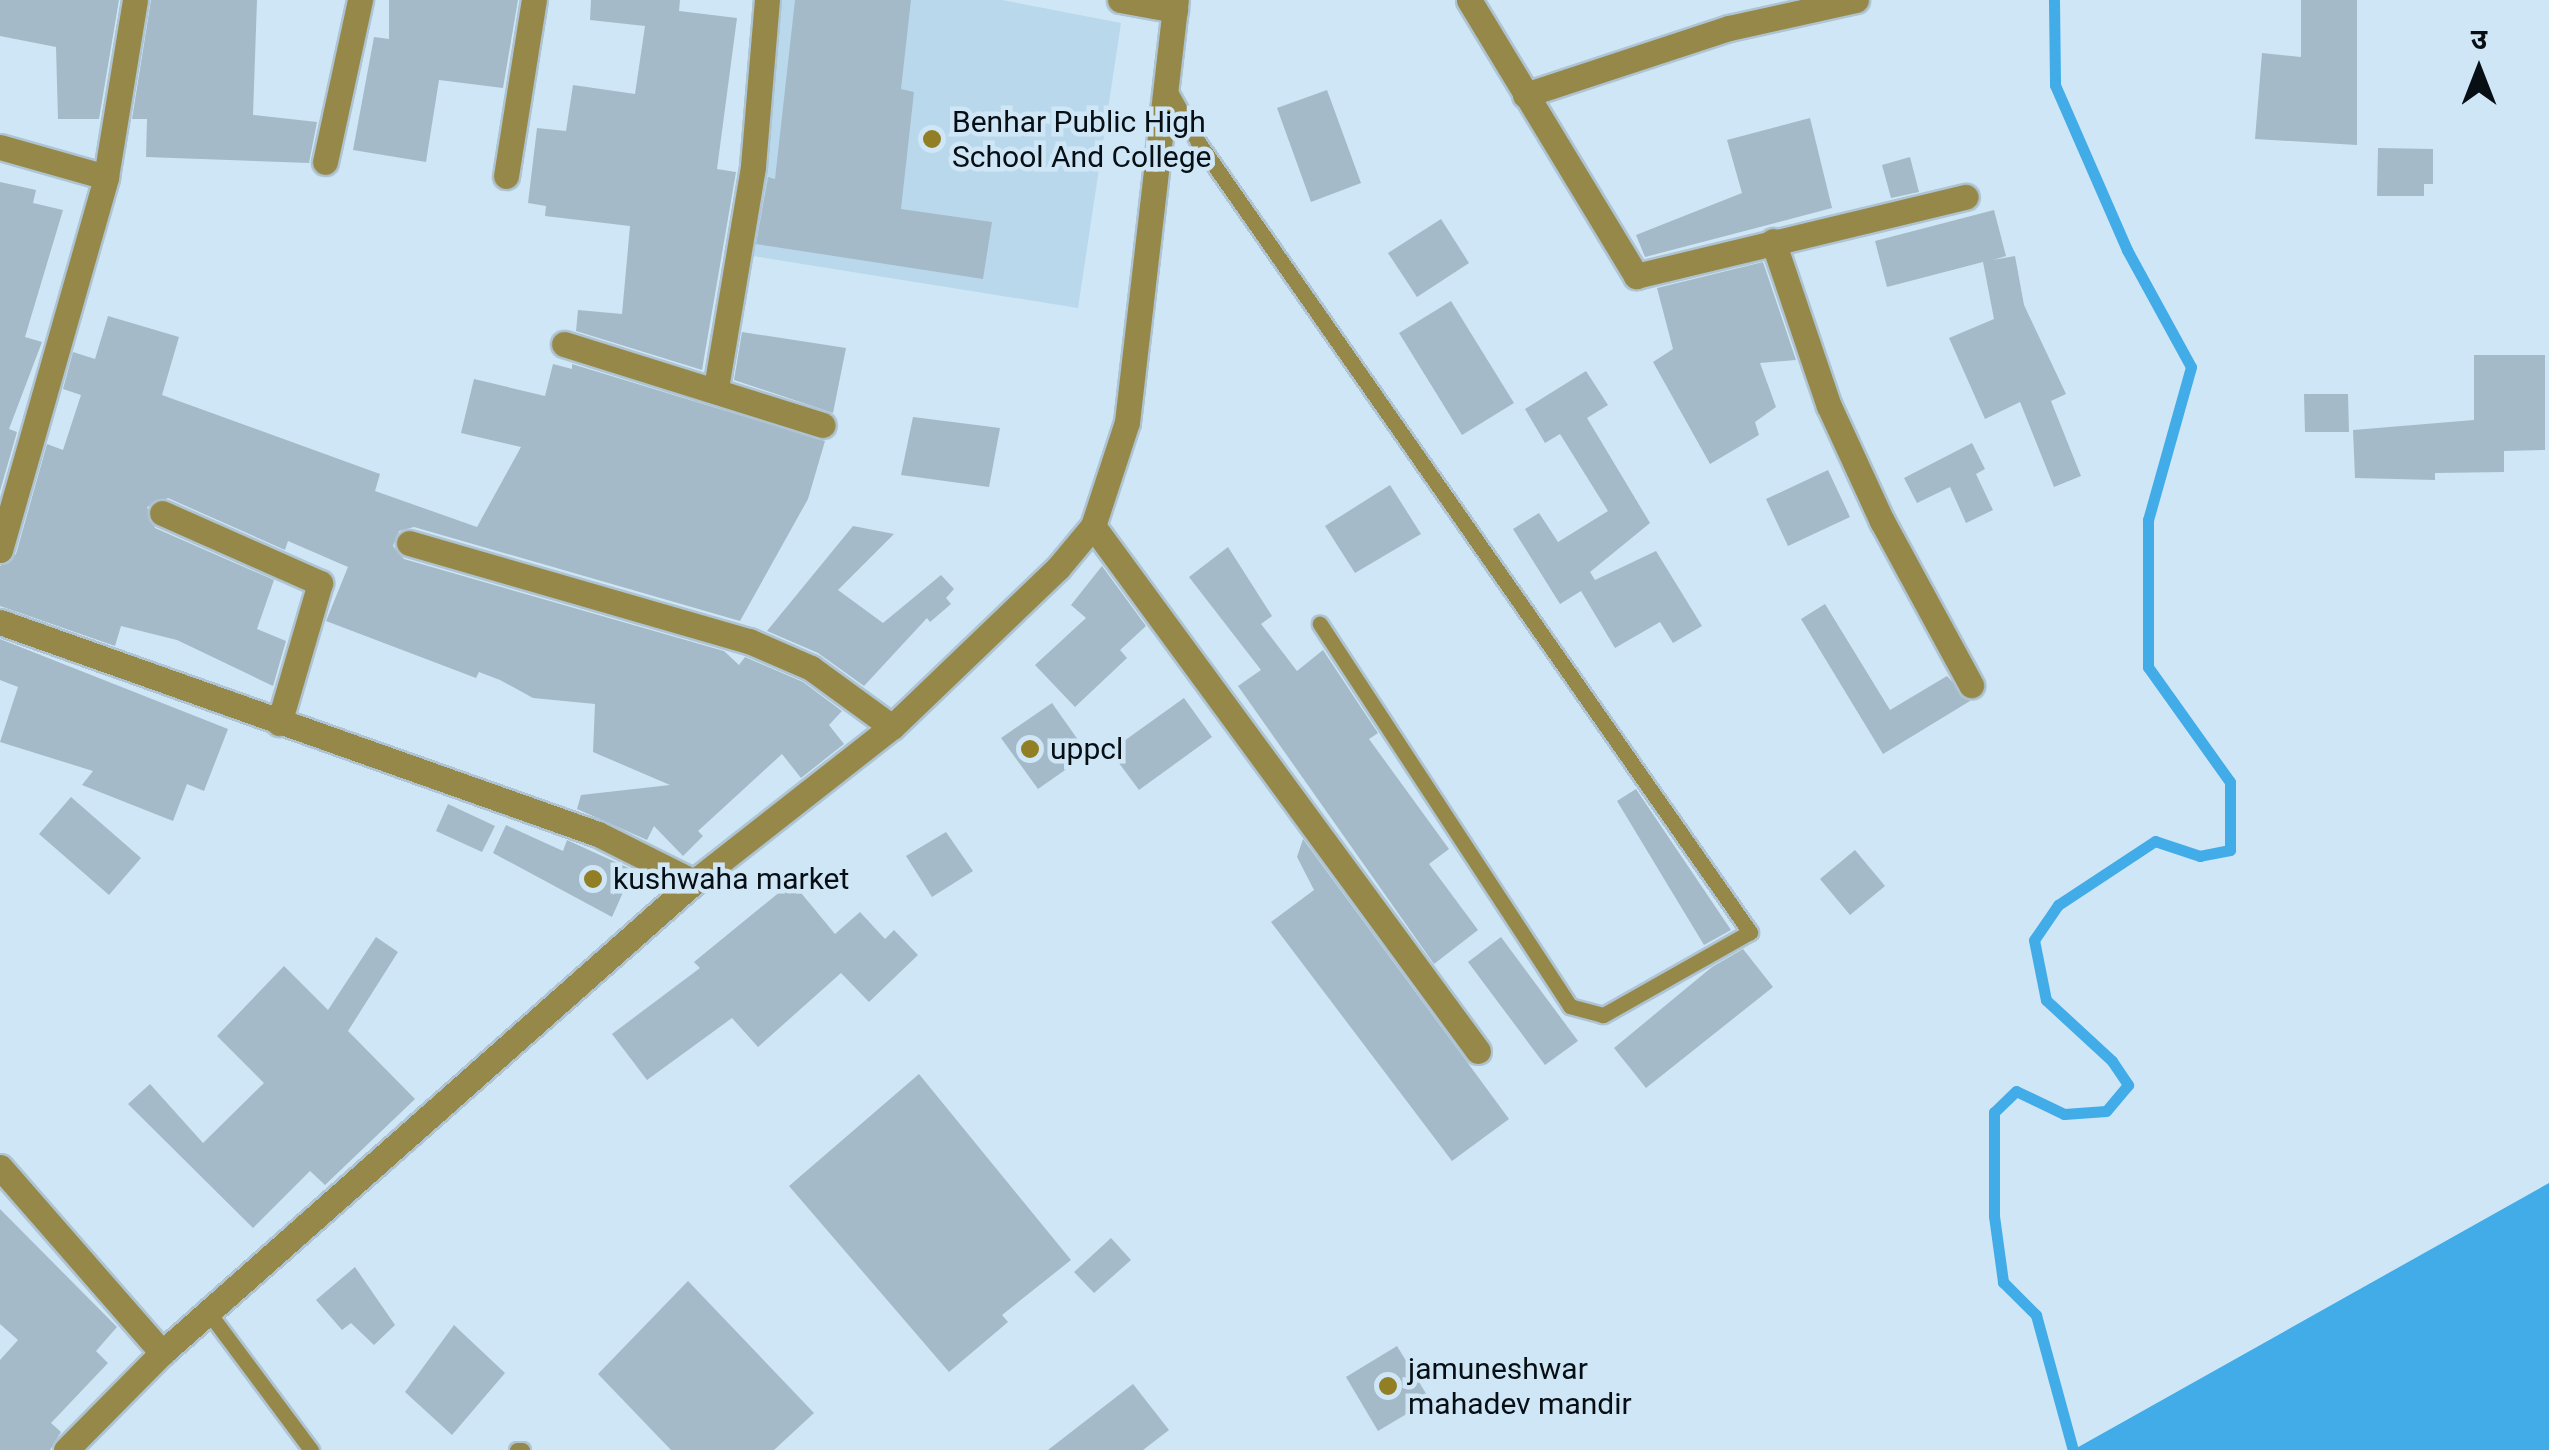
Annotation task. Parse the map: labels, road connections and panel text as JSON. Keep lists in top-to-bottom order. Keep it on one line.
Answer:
{"places":["Benhar Public High School And College","uppcl","kushwaha market","jamuneshwar mahadev mandir"],"north":"top"}
